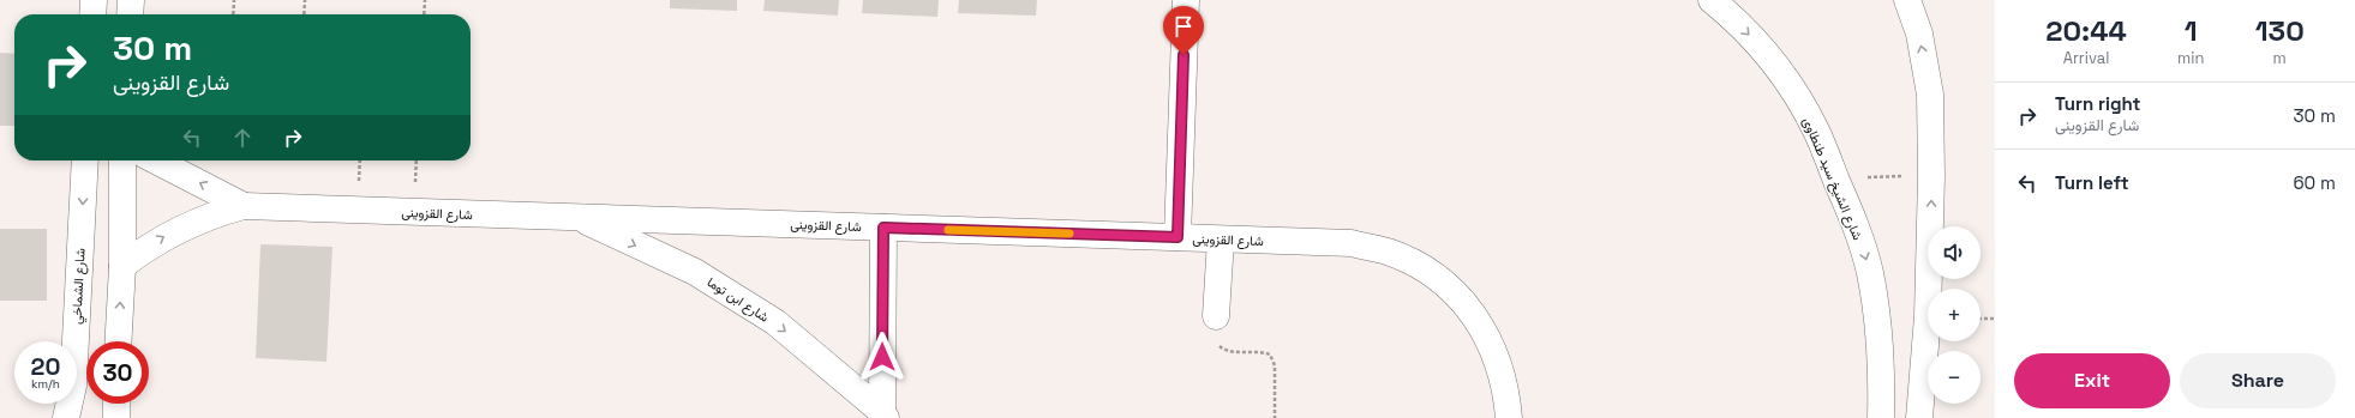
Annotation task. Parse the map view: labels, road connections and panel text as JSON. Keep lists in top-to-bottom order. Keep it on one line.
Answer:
{"streets":{"street":["شارع الشيخ سيد طنطاوى","شارع القزوينى","شارع الشماخي","شارع ابن توما"]},"crossings":[["شارع القزوينى","شارع ابن توما"]],"one_way":["شارع ابن توما"],"page":{"eta":["20:44","Arrival","1","min","130","m"],"turn":["30 m","شارع القزوينى"],"list":[{"name":"Turn right","note":"شارع القزوينى","value":"30 m"},{"name":"Turn left","value":"60 m"}],"map_buttons":["+","−"],"speed":"20 km/h","limit":"30","buttons":["Exit","Share"]}}
